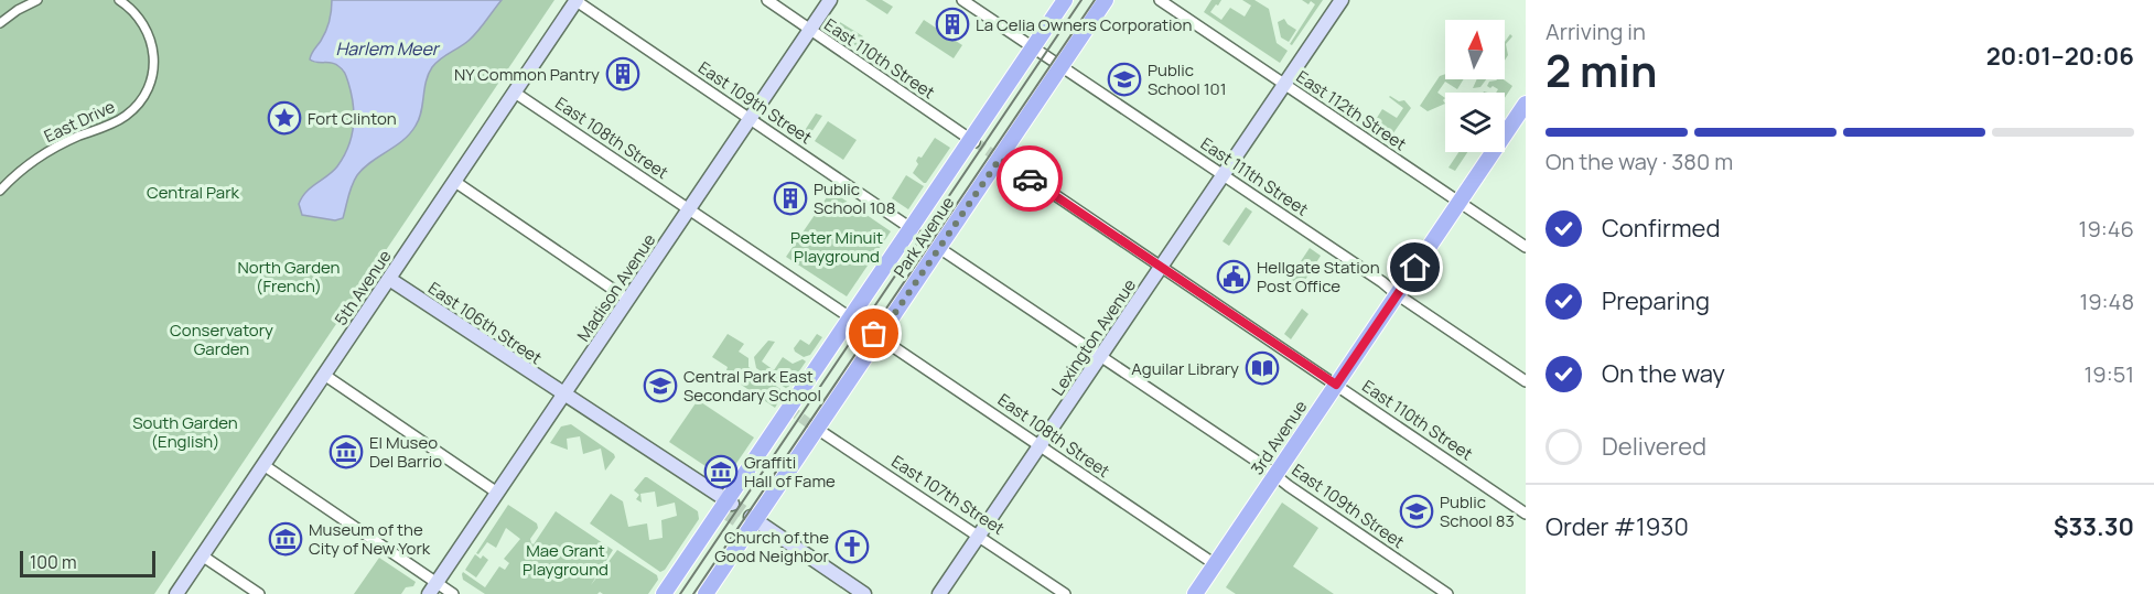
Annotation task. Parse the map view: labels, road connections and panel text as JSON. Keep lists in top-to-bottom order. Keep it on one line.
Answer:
{"streets":{"main road":["Park Avenue","5th Avenue","Madison Avenue","East 106th Street","Lexington Avenue","3rd Avenue"],"street":["East 110th Street","East 109th Street","East 112th Street","East Drive","East 108th Street","East 111th Street","East 107th Street"]},"crossings":[["East 110th Street","Park Avenue"],["East 110th Street","Madison Avenue"],["East 110th Street","Lexington Avenue"],["East 110th Street","3rd Avenue"],["East 109th Street","Park Avenue"],["East 109th Street","5th Avenue"],["East 109th Street","Madison Avenue"],["East 109th Street","Lexington Avenue"],["East 109th Street","3rd Avenue"],["East 112th Street","Lexington Avenue"],["East 112th Street","3rd Avenue"],["East 108th Street","Park Avenue"],["East 108th Street","5th Avenue"],["East 108th Street","Madison Avenue"],["East 108th Street","Lexington Avenue"],["East 108th Street","3rd Avenue"],["East 111th Street","Park Avenue"],["East 111th Street","Lexington Avenue"],["East 111th Street","3rd Avenue"],["Park Avenue","East 106th Street"],["Park Avenue","East 107th Street"],["5th Avenue","East 106th Street"],["Madison Avenue","East 106th Street"],["Lexington Avenue","East 107th Street"]],"water":["Harlem Meer"],"parks":["Central Park","Peter Minuit Playground","North Garden (French)","Conservatory Garden","South Garden (English)","Mae Grant Playground"],"places":{"building":["La Celia Owners Corporation","NY Common Pantry","Public School 108"],"school or university":["Public School 101","Central Park East Secondary School","Public School 83"],"place":["Fort Clinton"],"public building":["Hellgate Station Post Office"],"library":["Aguilar Library"],"museum":["El Museo Del Barrio","Graffiti Hall of Fame","Museum of the City of New York"],"church":["Church of the Good Neighbor"]},"scale_bar":"100 m","north":"top","page":{"heading":["2 min","Arriving in","20:01–20:06"],"panel":["Order #1930","$33.30"],"bar":"On the way · 380 m","list":[["Confirmed","19:46"],["Preparing","19:48"],["On the way","19:51"],"Delivered"],"scale":"100 m"}}
